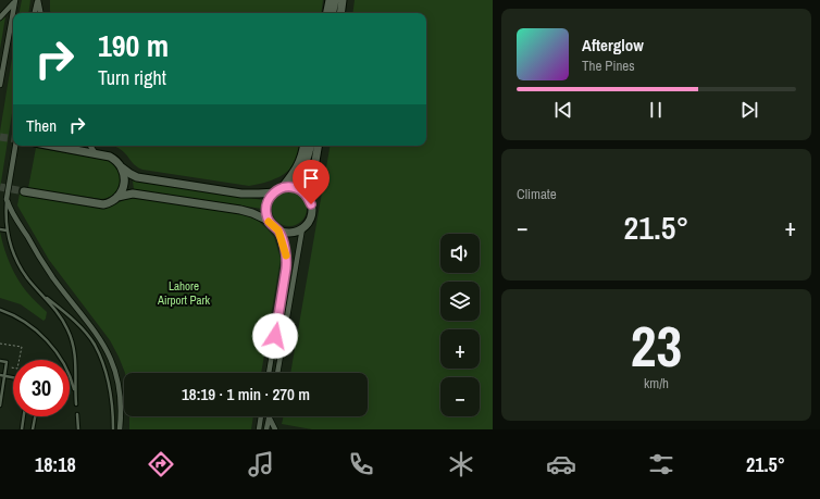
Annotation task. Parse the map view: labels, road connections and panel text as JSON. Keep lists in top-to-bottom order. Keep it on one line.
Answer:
{"parks":["Lahore Airport Park"],"page":{"turn":["190 m","Turn right"],"song":["Afterglow","The Pines"],"then":"Then","tile":["Climate",["23","km/h"]],"heat":["−","21.5°","+"],"map_buttons":["+","−"],"limit":"30","trip":"18:19 · 1 min · 270 m","tabs":["18:18","21.5°"]}}
